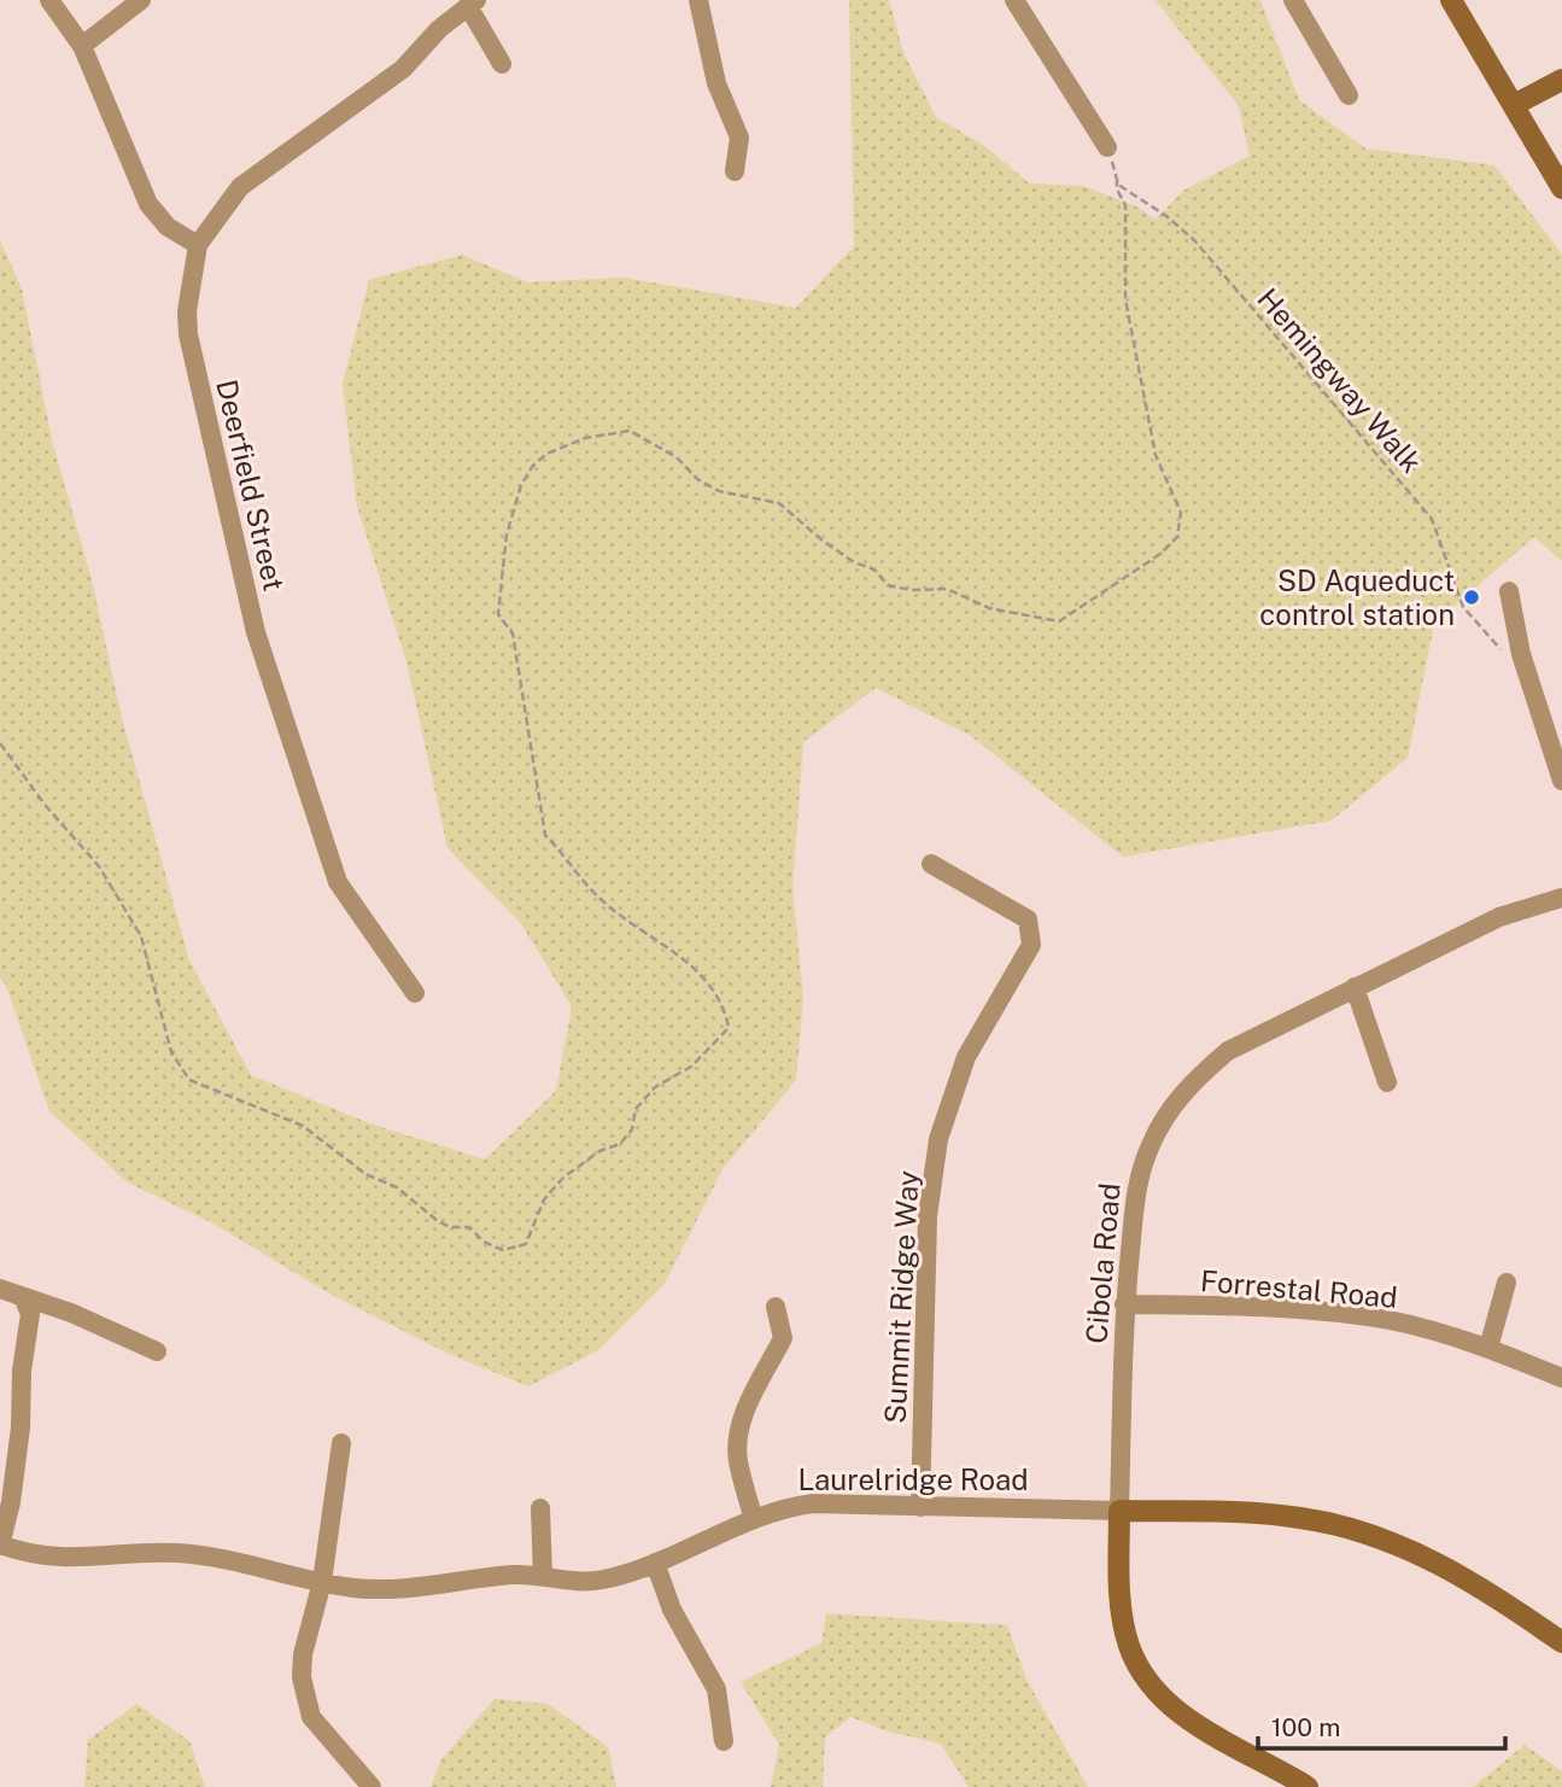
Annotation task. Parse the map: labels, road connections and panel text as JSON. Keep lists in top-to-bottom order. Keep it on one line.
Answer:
{"streets":{"street":["Deerfield Street","Cibola Road","Forrestal Road","Summit Ridge Way","Laurelridge Road"],"path":["Hemingway Walk"]},"crossings":[["Cibola Road","Forrestal Road"],["Cibola Road","Laurelridge Road"],["Summit Ridge Way","Laurelridge Road"]],"places":["SD Aqueduct control station"],"scale_bar":"100 m"}
